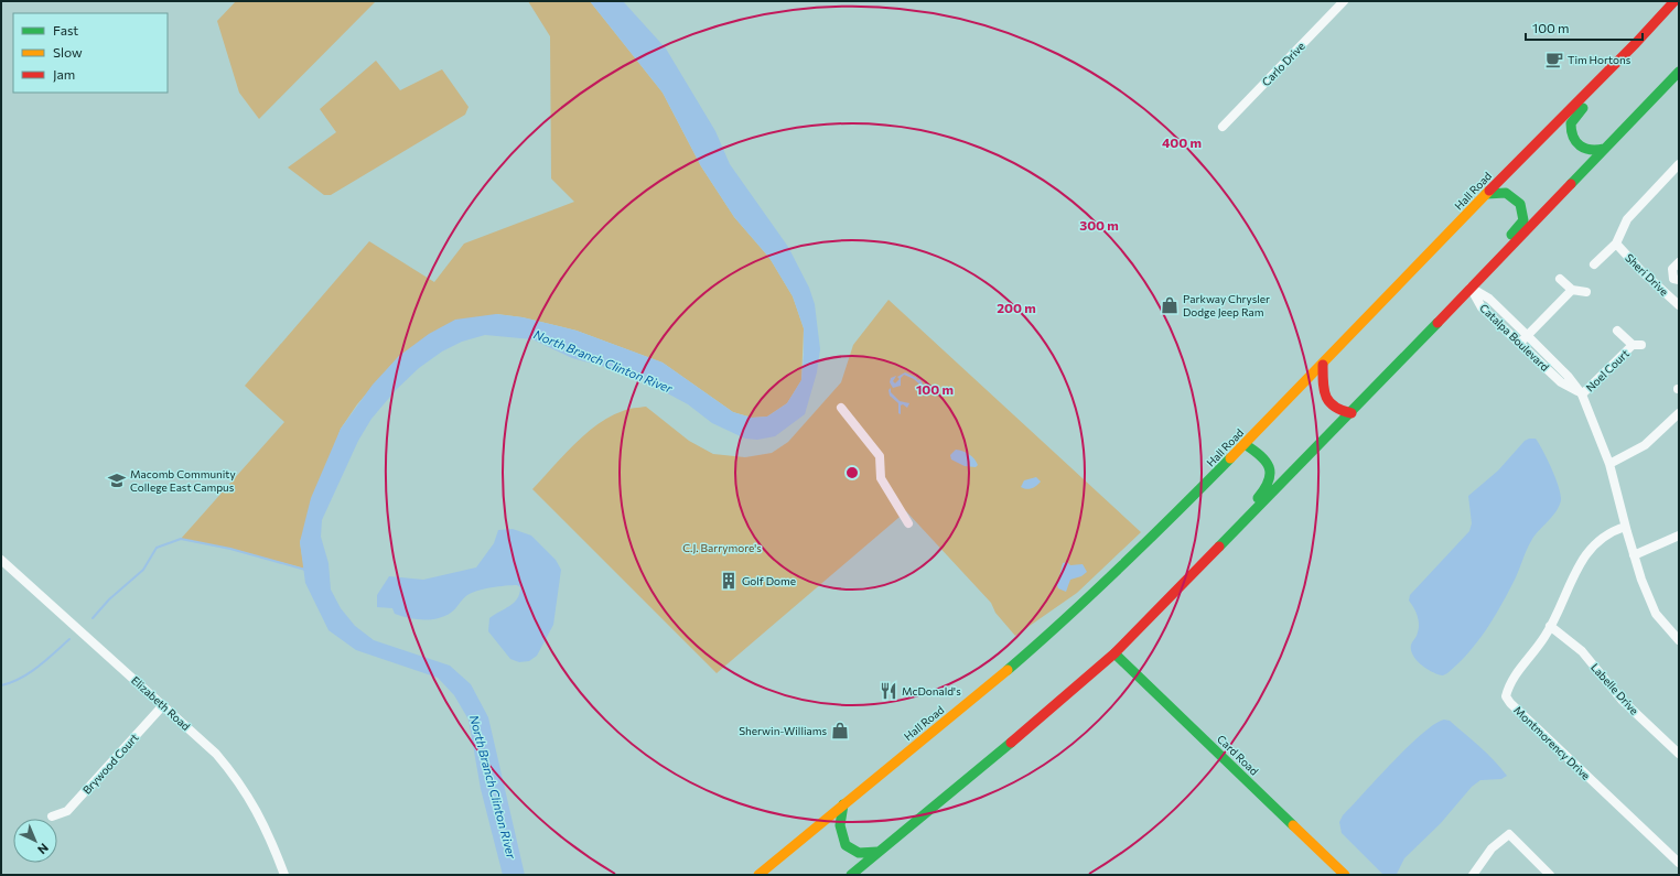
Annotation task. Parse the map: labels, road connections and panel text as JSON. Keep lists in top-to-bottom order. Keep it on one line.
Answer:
{"streets":{"main road":["Hall Road","Card Road"],"street":["Carlo Drive","Sheri Drive","Catalpa Boulevard","Noel Court","Labelle Drive","Elizabeth Road","Montmorency Drive","Brywood Court"]},"crossings":[["Catalpa Boulevard","Noel Court"],["Catalpa Boulevard","Montmorency Drive"],["Labelle Drive","Montmorency Drive"],["Elizabeth Road","Brywood Court"]],"water":["North Branch Clinton River"],"parks":["C.J. Barrymore's"],"places":{"cafe":["Tim Hortons"],"shop":["Parkway Chrysler Dodge Jeep Ram","Sherwin-Williams"],"school or university":["Macomb Community College East Campus"],"building":["Golf Dome"],"restaurant":["McDonald's"]},"legend":["Fast","Slow","Jam"],"scale_bar":"100 m","north":"bottom right","rings":["400 m","300 m","200 m","100 m"]}
